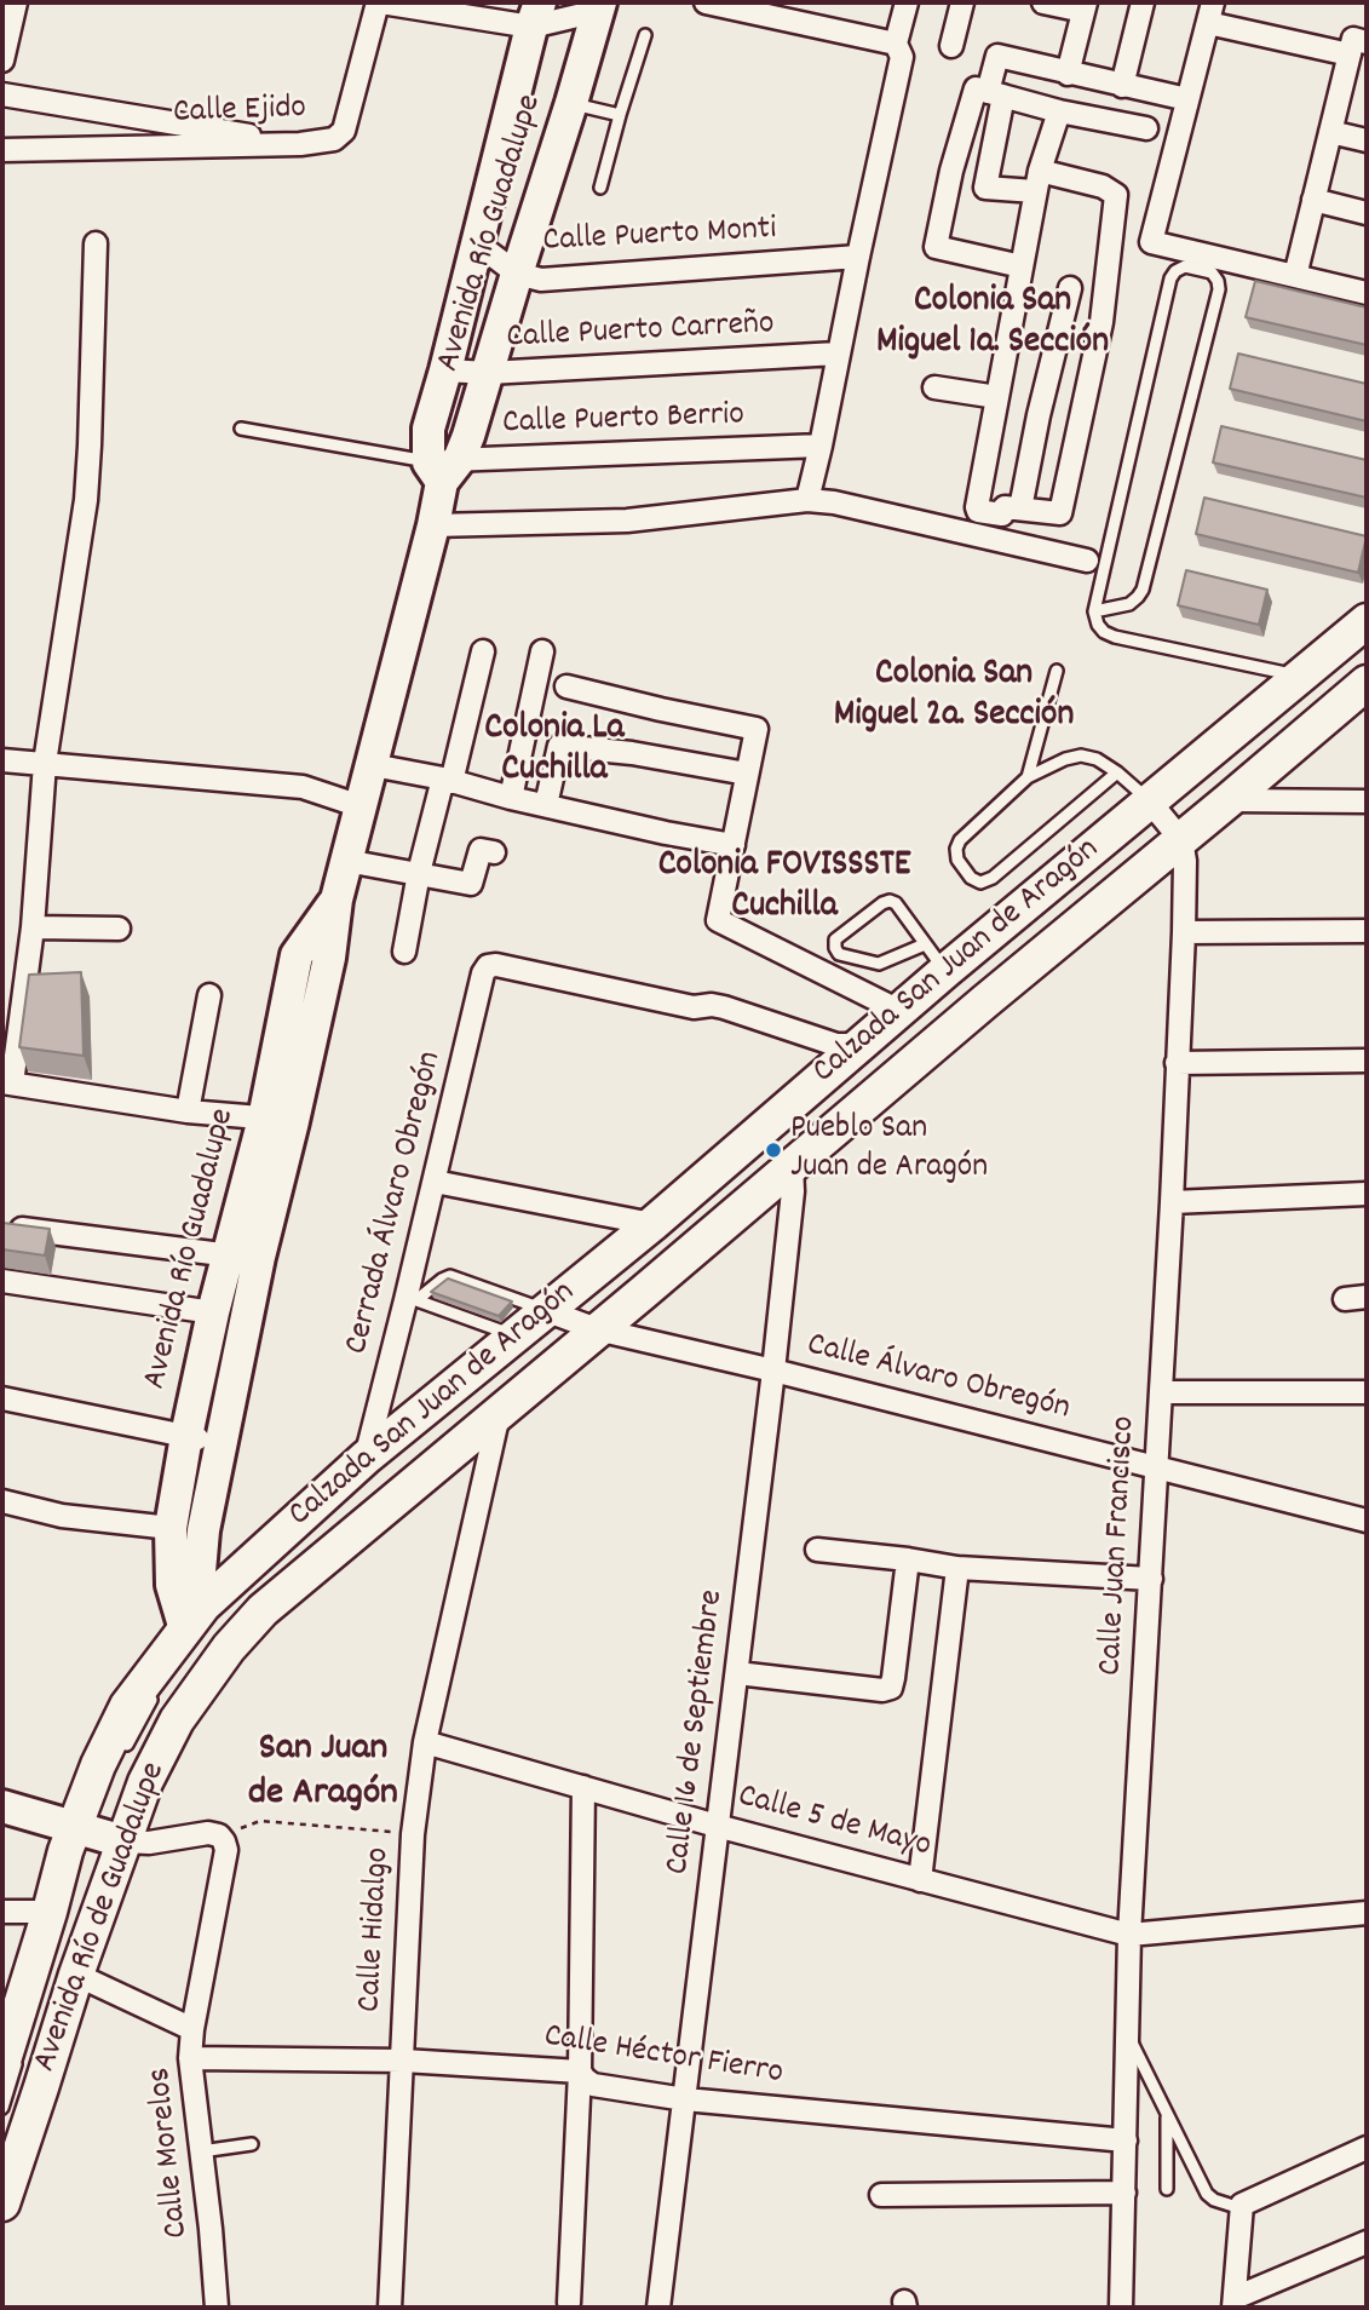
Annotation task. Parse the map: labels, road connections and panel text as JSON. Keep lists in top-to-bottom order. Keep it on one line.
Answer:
{"streets":{"main road":["Calzada San Juan de Aragón","Avenida Río de Guadalupe"],"street":["Calle Ejido","Avenida Río Guadalupe","Calle Puerto Monti","Calle Puerto Carreño","Calle Puerto Berrio","Cerrada Álvaro Obregón","Calle Álvaro Obregón","Calle Juan Francisco","Calle 16 de Septiembre","Calle 5 de Mayo","Calle Hidalgo","Calle Héctor Fierro","Calle Morelos"]},"crossings":[["Avenida Río Guadalupe","Calle Puerto Monti"],["Avenida Río Guadalupe","Calle Puerto Carreño"],["Avenida Río Guadalupe","Calle Puerto Berrio"],["Avenida Río Guadalupe","Calzada San Juan de Aragón"],["Avenida Río Guadalupe","Avenida Río de Guadalupe"],["Calzada San Juan de Aragón","Cerrada Álvaro Obregón"],["Calzada San Juan de Aragón","Calle Álvaro Obregón"],["Calzada San Juan de Aragón","Calle Juan Francisco"],["Calzada San Juan de Aragón","Calle 16 de Septiembre"],["Calzada San Juan de Aragón","Avenida Río de Guadalupe"],["Calzada San Juan de Aragón","Calle Hidalgo"],["Calle Álvaro Obregón","Calle Juan Francisco"],["Calle Álvaro Obregón","Calle 16 de Septiembre"],["Calle Juan Francisco","Calle 5 de Mayo"],["Calle Juan Francisco","Calle Héctor Fierro"],["Calle 16 de Septiembre","Calle 5 de Mayo"],["Calle 16 de Septiembre","Calle Héctor Fierro"],["Calle 5 de Mayo","Calle Hidalgo"],["Calle Hidalgo","Calle Héctor Fierro"],["Calle Héctor Fierro","Calle Morelos"]],"districts":["Colonia San Miguel 1a. Sección","Colonia San Miguel 2a. Sección","Colonia La Cuchilla","Colonia FOVISSSTE Cuchilla","San Juan de Aragón"],"places":["Pueblo San Juan de Aragón"]}
